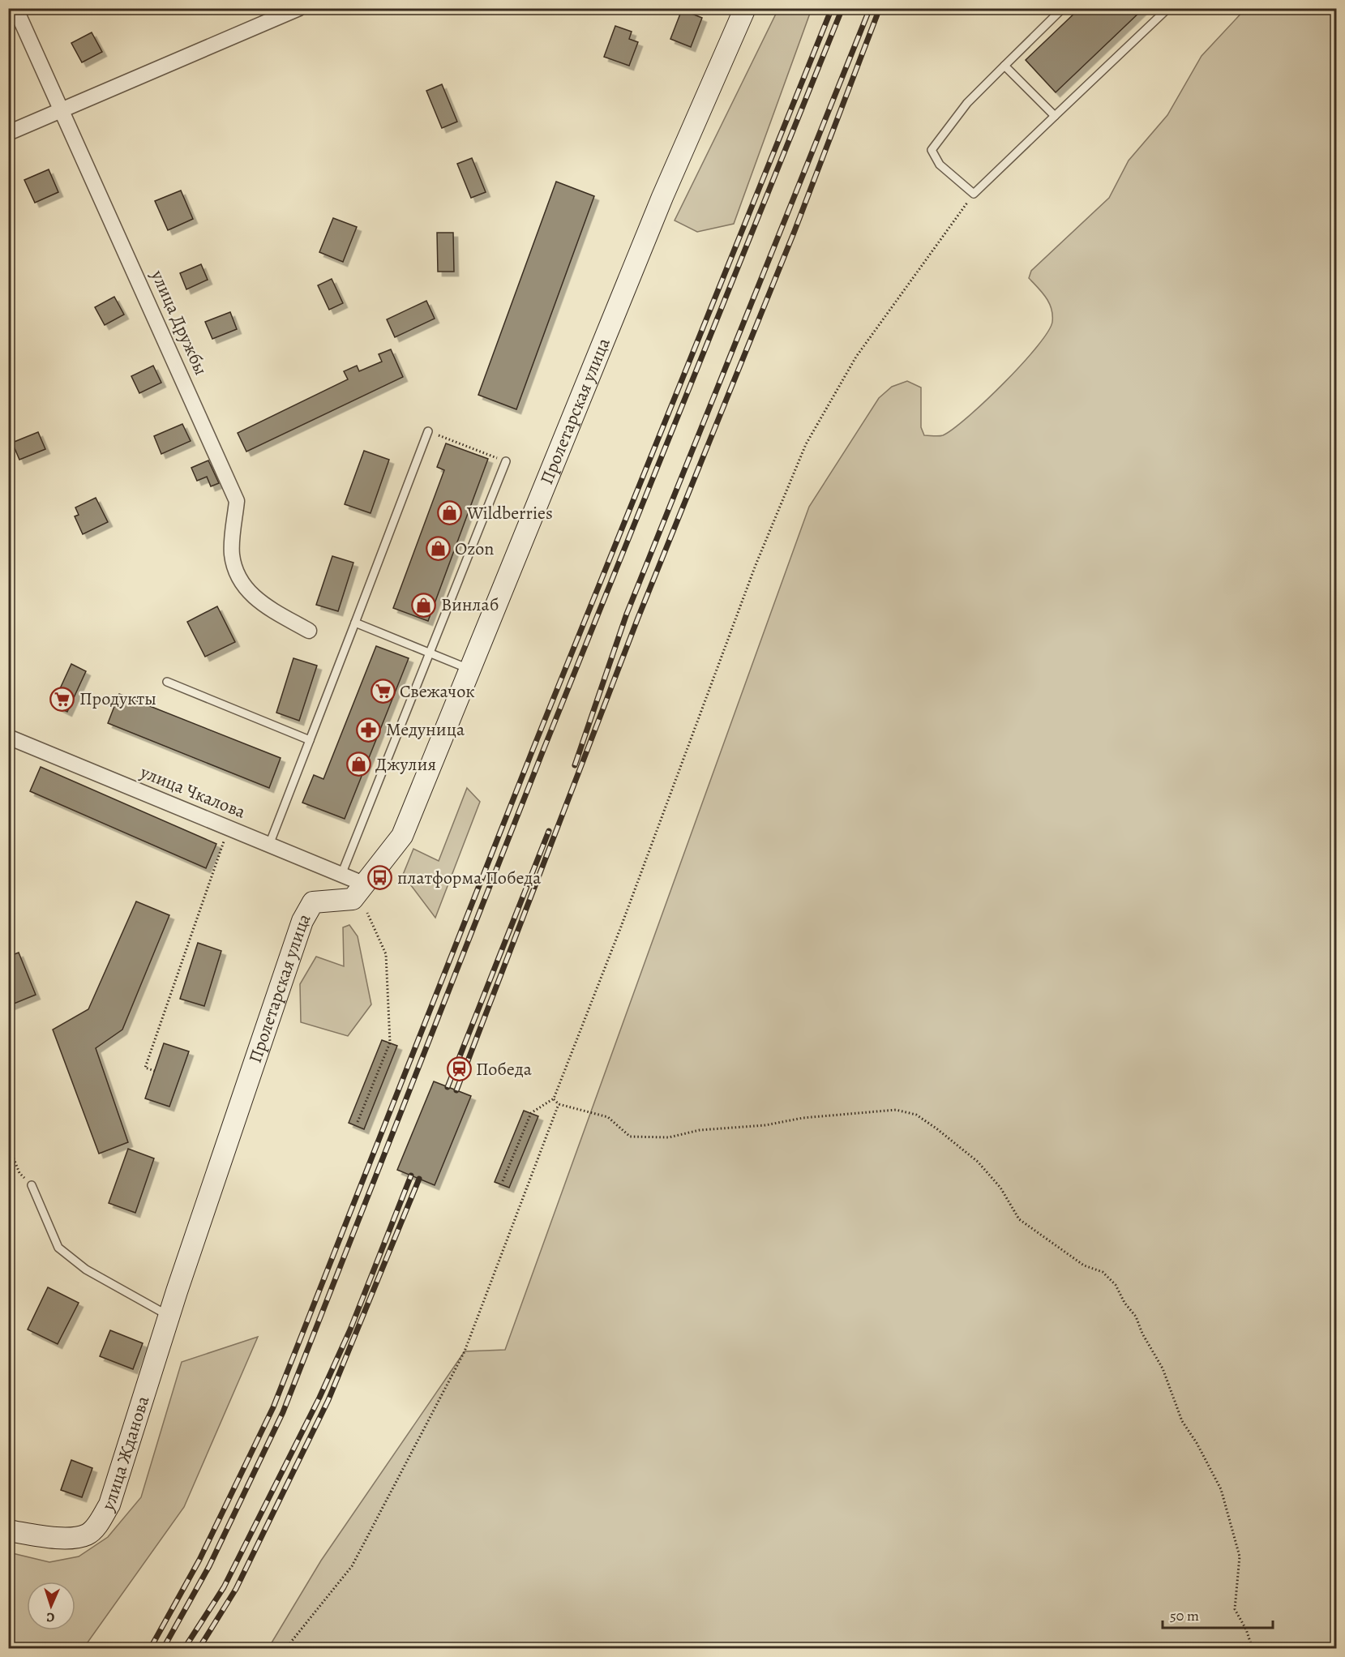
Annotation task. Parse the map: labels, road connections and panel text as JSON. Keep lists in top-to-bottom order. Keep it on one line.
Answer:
{"streets":{"main road":["Пролетарская улица","улица Жданова"],"street":["улица Дружбы","улица Чкалова"]},"crossings":[["Пролетарская улица","улица Чкалова"],["Пролетарская улица","улица Жданова"]],"places":{"shop":["Wildberries","Ozon","Винлаб","Джулия"],"supermarket":["Свежачок","Продукты"],"pharmacy":["Медуница"],"bus stop":["платформа Победа"],"station":["Победа"]},"scale_bar":"50 m","north":"bottom"}
